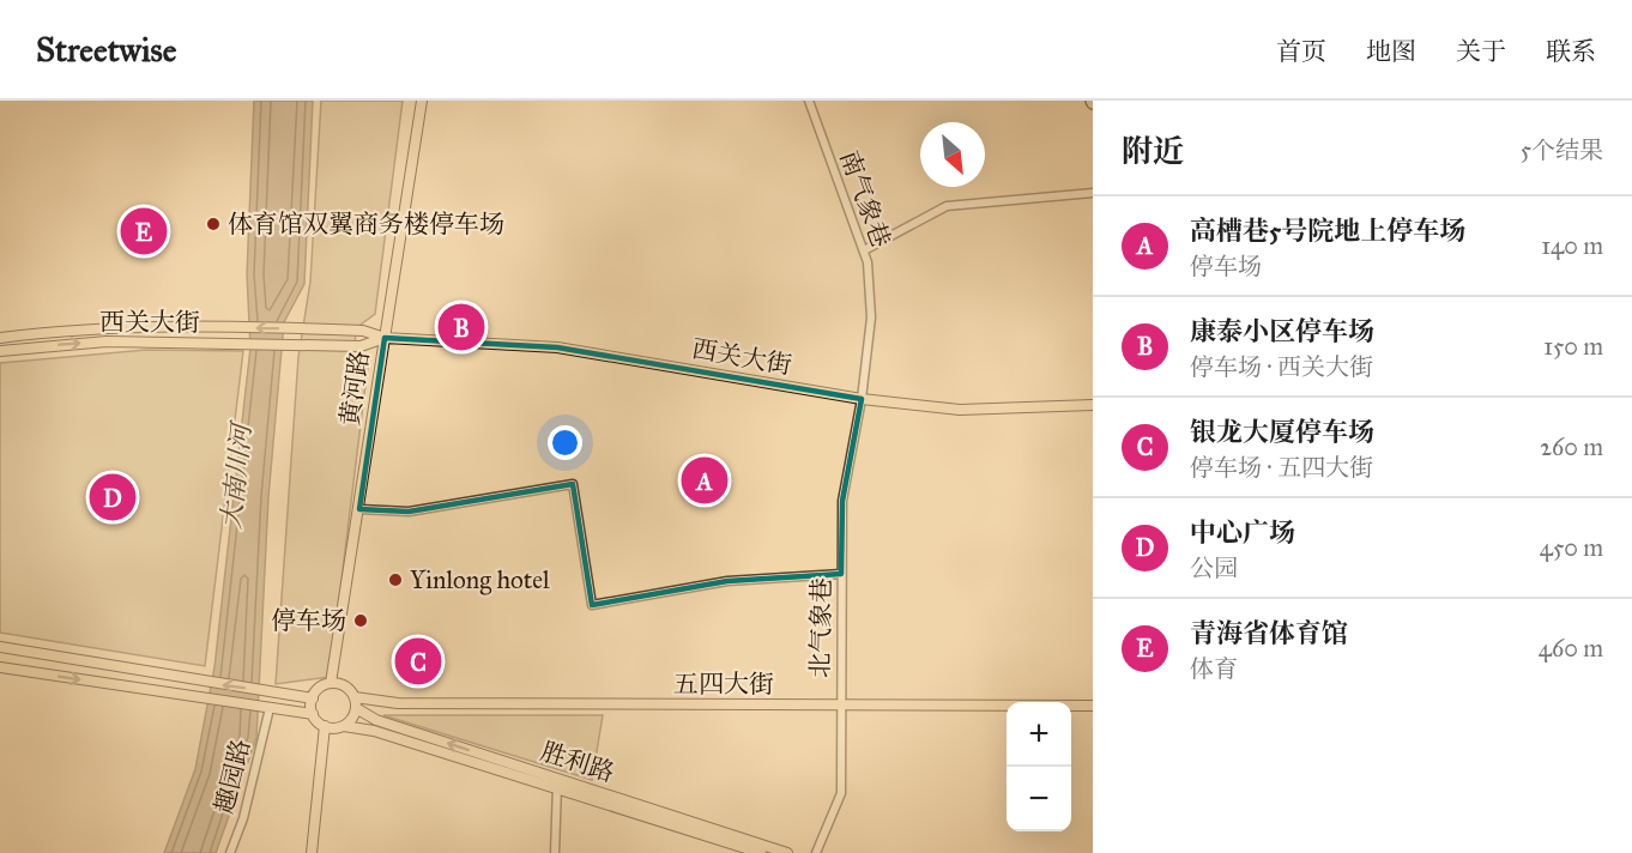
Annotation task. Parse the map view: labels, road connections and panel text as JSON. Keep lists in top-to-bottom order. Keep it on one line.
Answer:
{"streets":{"main road":["西关大街","黄河路","五四大街","胜利路"],"street":["南气象巷","北气象巷","趣园路"]},"crossings":[["南气象巷","西关大街"],["南气象巷","北气象巷"],["西关大街","黄河路"],["西关大街","北气象巷"],["黄河路","五四大街"],["黄河路","胜利路"],["北气象巷","五四大街"],["五四大街","胜利路"]],"water":["大南川河"],"places":["体育馆双翼商务楼停车场","Yinlong hotel","停车场"],"north":"bottom right","page":{"header":"Streetwise","nav":["首页","地图","关于","联系"],"heading":["附近","5个结果"],"list":[{"mark":"A","name":"高槽巷5号院地上停车场","note":"停车场","value":"140 m"},{"mark":"B","name":"康泰小区停车场","note":"停车场 · 西关大街","value":"150 m"},{"mark":"C","name":"银龙大厦停车场","note":"停车场 · 五四大街","value":"260 m"},{"mark":"D","name":"中心广场","note":"公园","value":"450 m"},{"mark":"E","name":"青海省体育馆","note":"体育","value":"460 m"}],"pins":["E","B","A","D","C"],"map_buttons":["+","−"]}}
